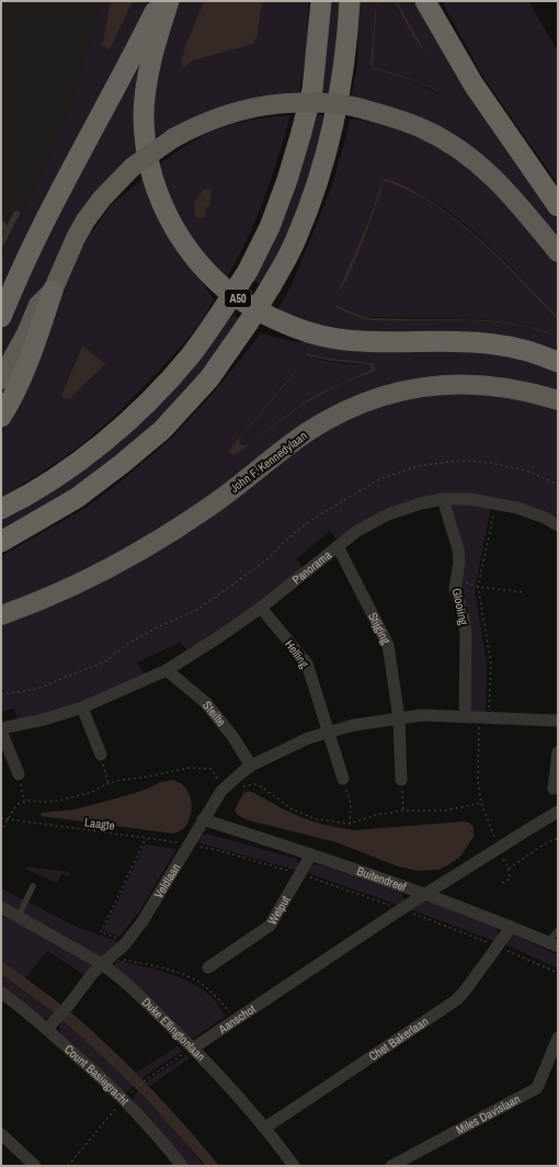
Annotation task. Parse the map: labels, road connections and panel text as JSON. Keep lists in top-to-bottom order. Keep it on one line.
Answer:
{"streets":{"highway":["A50","John F. Kennedylaan"],"street":["Panorama","Glooiing","Stijging","Helling","Steilte","Buitendreef","Veldlaan","Welput","Aanschot","Duke Ellingtonlaan","Chet Bakerlaan","Count Basiegracht","Miles Davislaan"],"path":["Laagte"]},"crossings":[["Panorama","Glooiing"],["Panorama","Stijging"],["Panorama","Helling"],["Panorama","Steilte"],["Laagte","Veldlaan"],["Buitendreef","Veldlaan"],["Buitendreef","Welput"],["Buitendreef","Aanschot"],["Buitendreef","Chet Bakerlaan"],["Veldlaan","Duke Ellingtonlaan"],["Aanschot","Duke Ellingtonlaan"],["Duke Ellingtonlaan","Chet Bakerlaan"]]}
